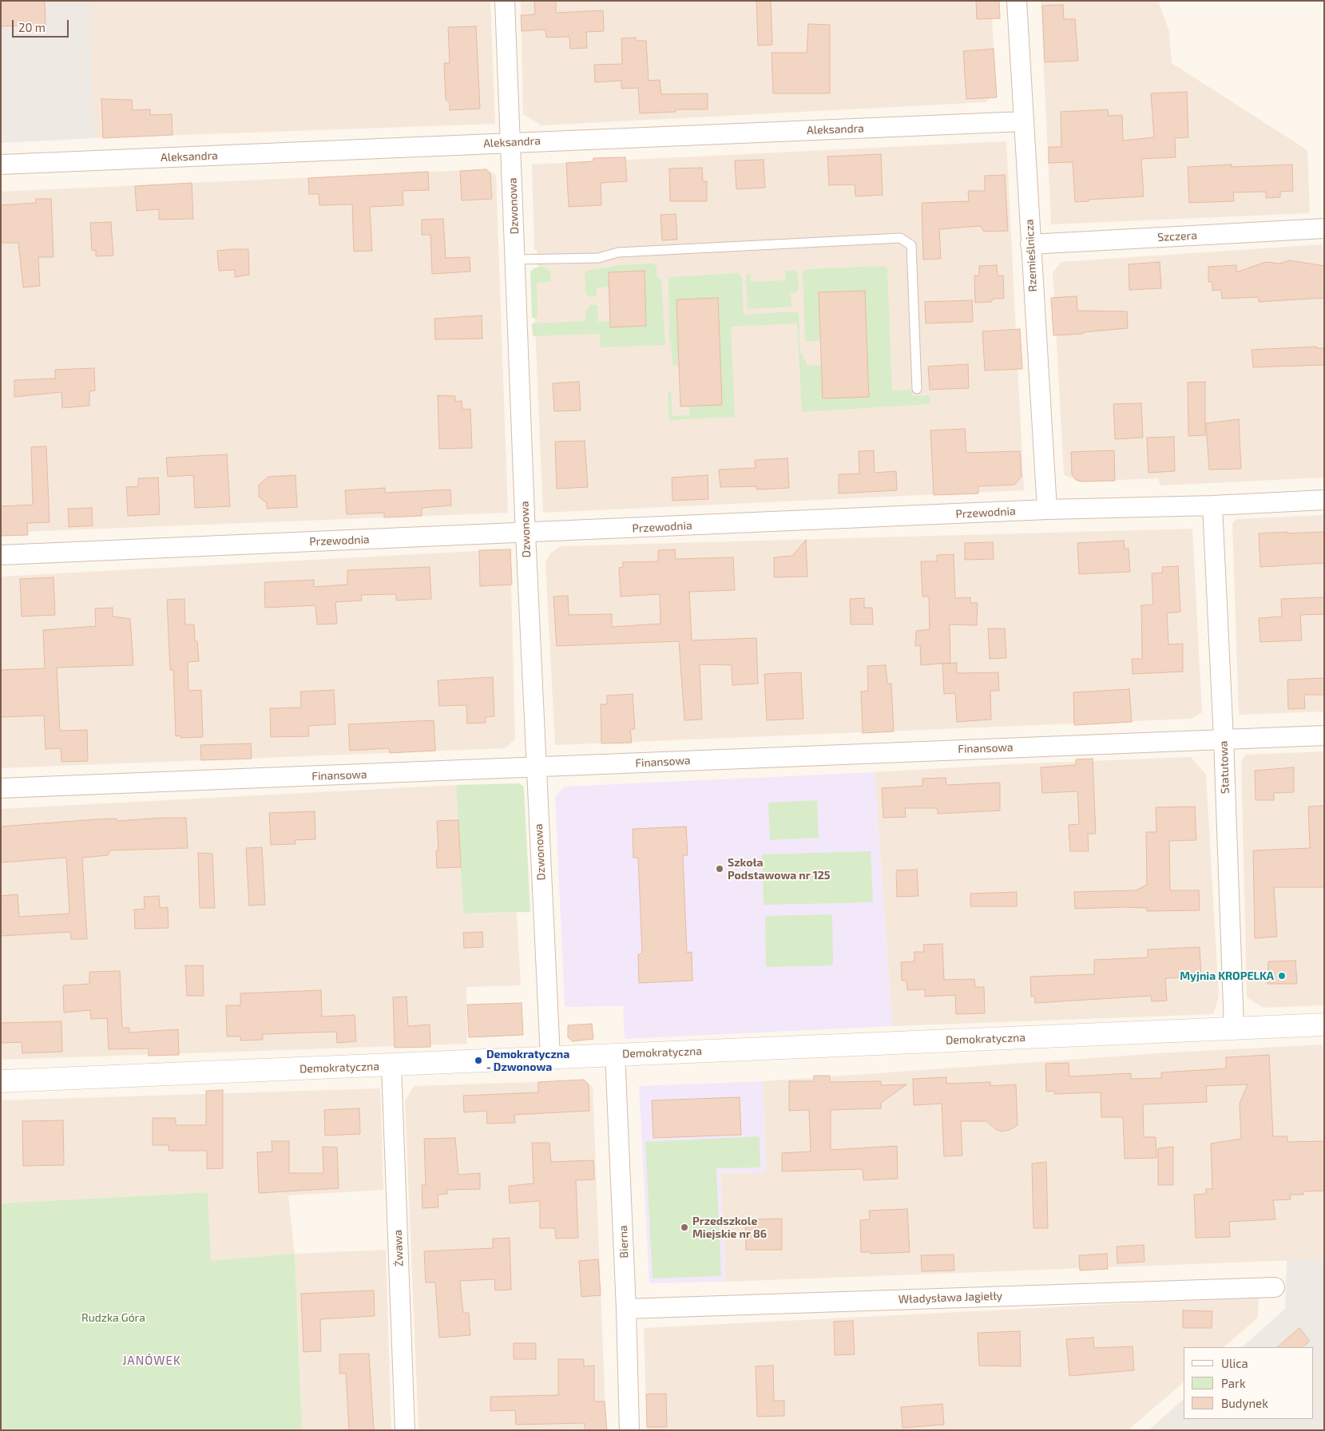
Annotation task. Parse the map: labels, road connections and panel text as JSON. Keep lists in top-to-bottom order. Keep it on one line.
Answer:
{"streets":{"street":["Aleksandra","Dzwonowa","Szczera","Rzemieślnicza","Przewodnia","Finansowa","Statutowa","Demokratyczna","Bierna","Żwawa","Władysława Jagiełły"]},"crossings":[["Aleksandra","Dzwonowa"],["Aleksandra","Rzemieślnicza"],["Dzwonowa","Przewodnia"],["Dzwonowa","Finansowa"],["Dzwonowa","Demokratyczna"],["Szczera","Rzemieślnicza"],["Rzemieślnicza","Przewodnia"],["Przewodnia","Statutowa"],["Finansowa","Statutowa"],["Statutowa","Demokratyczna"],["Demokratyczna","Bierna"],["Demokratyczna","Żwawa"],["Bierna","Władysława Jagiełły"]],"districts":["JANÓWEK"],"parks":["Rudzka Góra"],"places":["Szkoła Podstawowa nr 125","Myjnia KROPELKA","Demokratyczna - Dzwonowa","Przedszkole Miejskie nr 86"],"legend":["Ulica","Park","Budynek"],"scale_bar":"20 m"}
